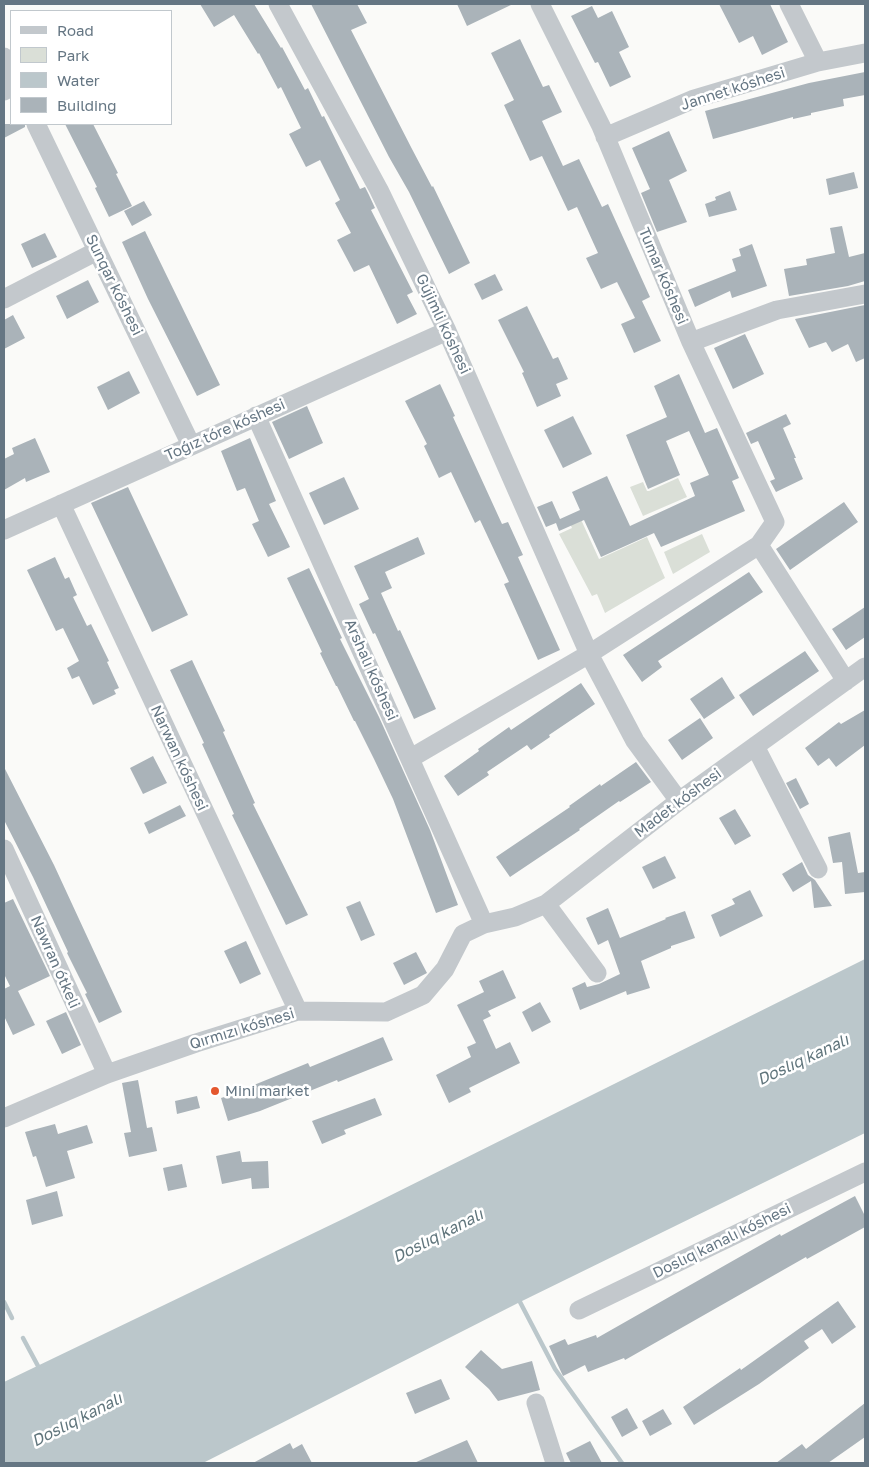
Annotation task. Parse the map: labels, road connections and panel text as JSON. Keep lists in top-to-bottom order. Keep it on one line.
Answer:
{"streets":{"street":["Jannet kóshesi","Tumar kóshesi","Sunqar kóshesi","Gújimli kóshesi","Toǵız tóre kóshesi","Arshalı kóshesi","Narwan kóshesi","Madet kóshesi","Nawran ótkeli","Qırmızı kóshesi","Doslıq kanalı kóshesi"]},"crossings":[["Jannet kóshesi","Tumar kóshesi"],["Tumar kóshesi","Gújimli kóshesi"],["Sunqar kóshesi","Toǵız tóre kóshesi"],["Gújimli kóshesi","Toǵız tóre kóshesi"],["Gújimli kóshesi","Madet kóshesi"],["Toǵız tóre kóshesi","Arshalı kóshesi"],["Toǵız tóre kóshesi","Narwan kóshesi"],["Arshalı kóshesi","Madet kóshesi"],["Arshalı kóshesi","Qırmızı kóshesi"],["Narwan kóshesi","Qırmızı kóshesi"],["Madet kóshesi","Qırmızı kóshesi"],["Nawran ótkeli","Qırmızı kóshesi"]],"water":["Doslıq kanalı"],"places":["Mini market"],"legend":["Road","Park","Water","Building"]}
